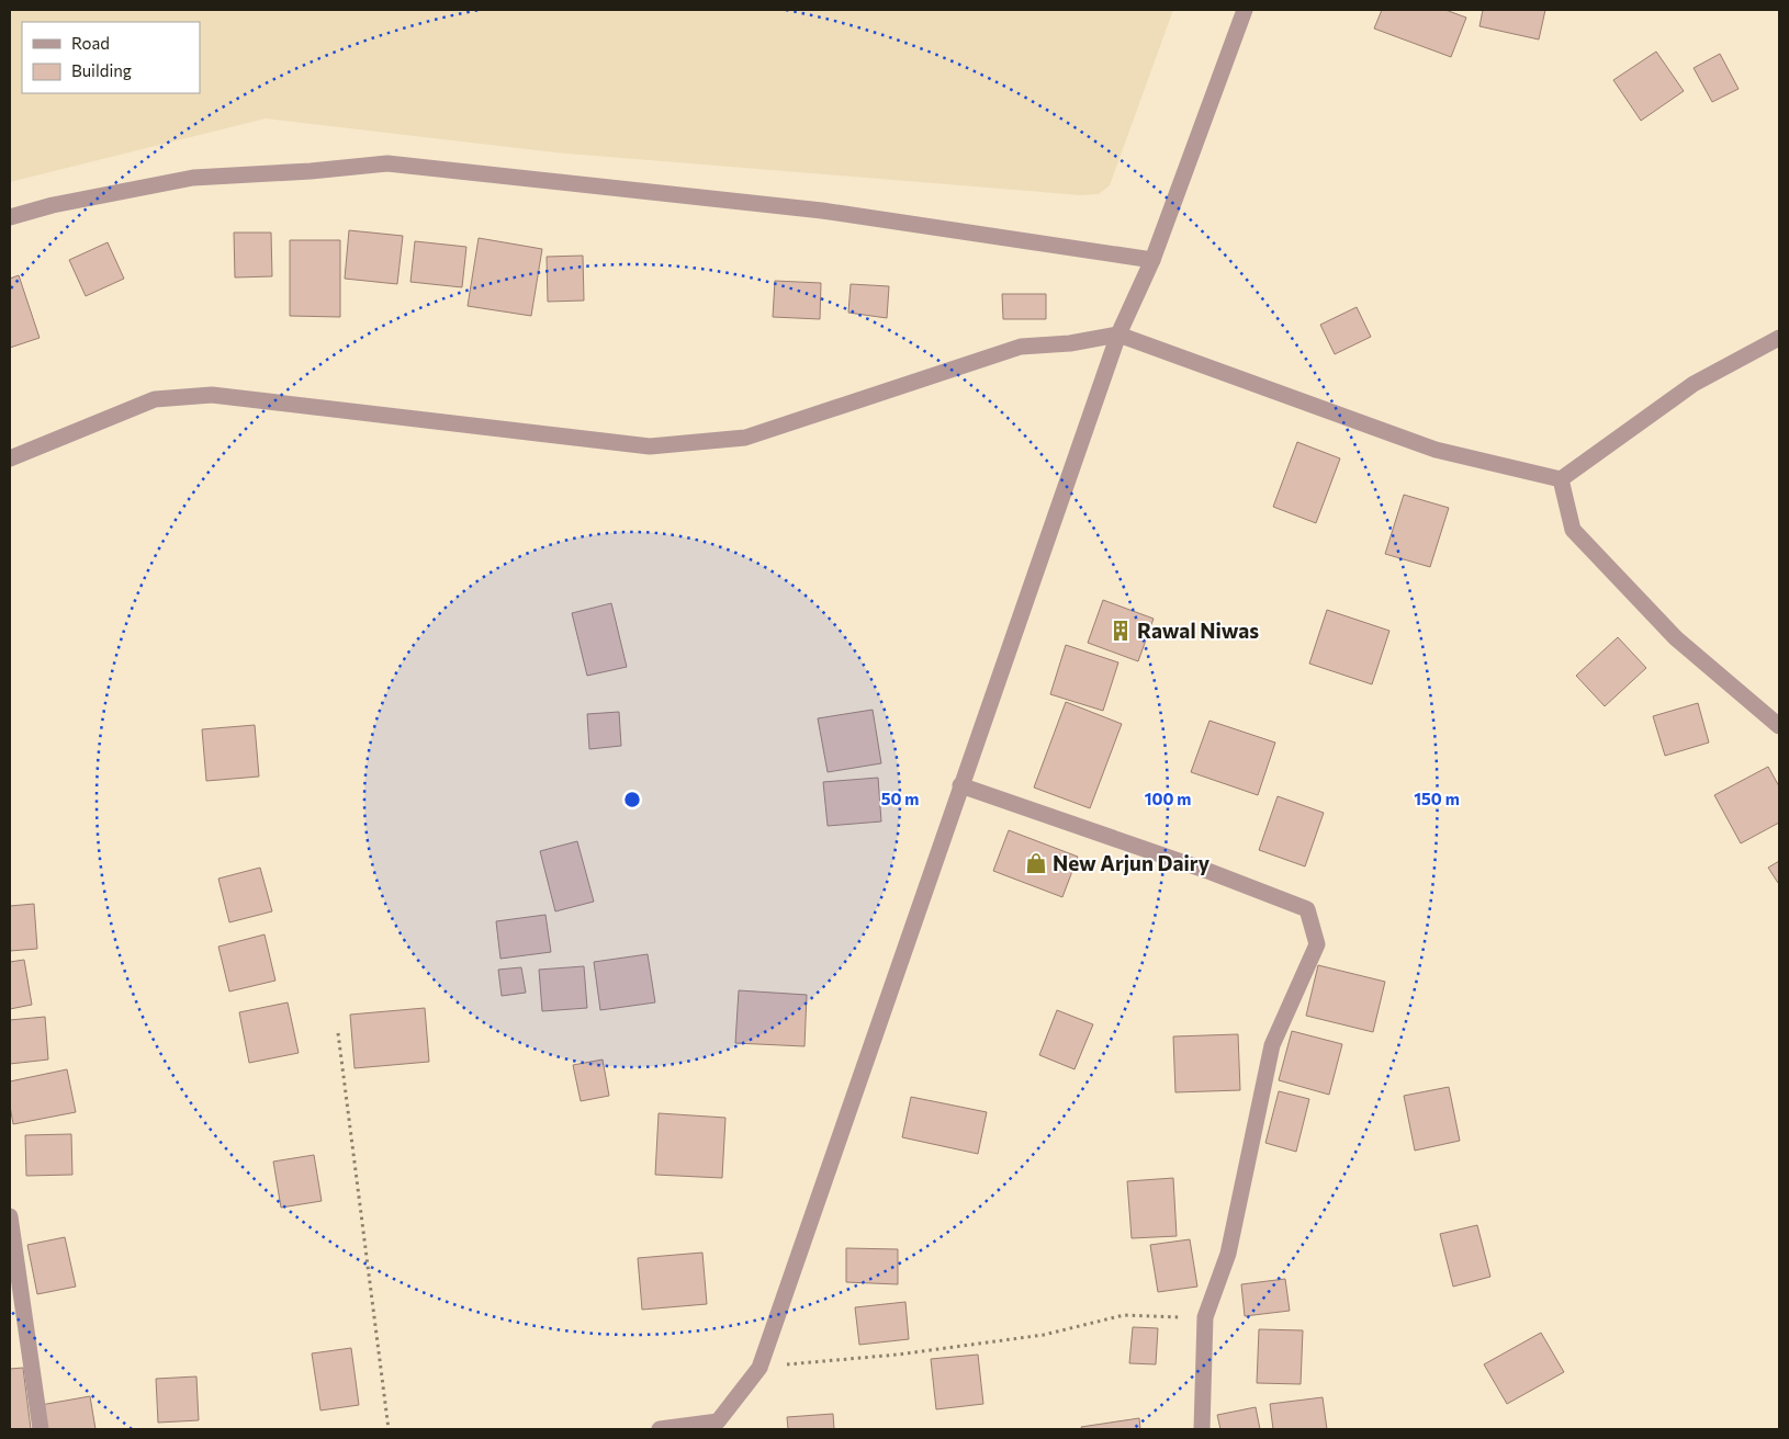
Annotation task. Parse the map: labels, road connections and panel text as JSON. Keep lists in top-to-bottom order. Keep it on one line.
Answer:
{"places":{"building":["Rawal Niwas"],"shop":["New Arjun Dairy"]},"legend":["Road","Building"],"rings":["50 m","100 m","150 m"]}
